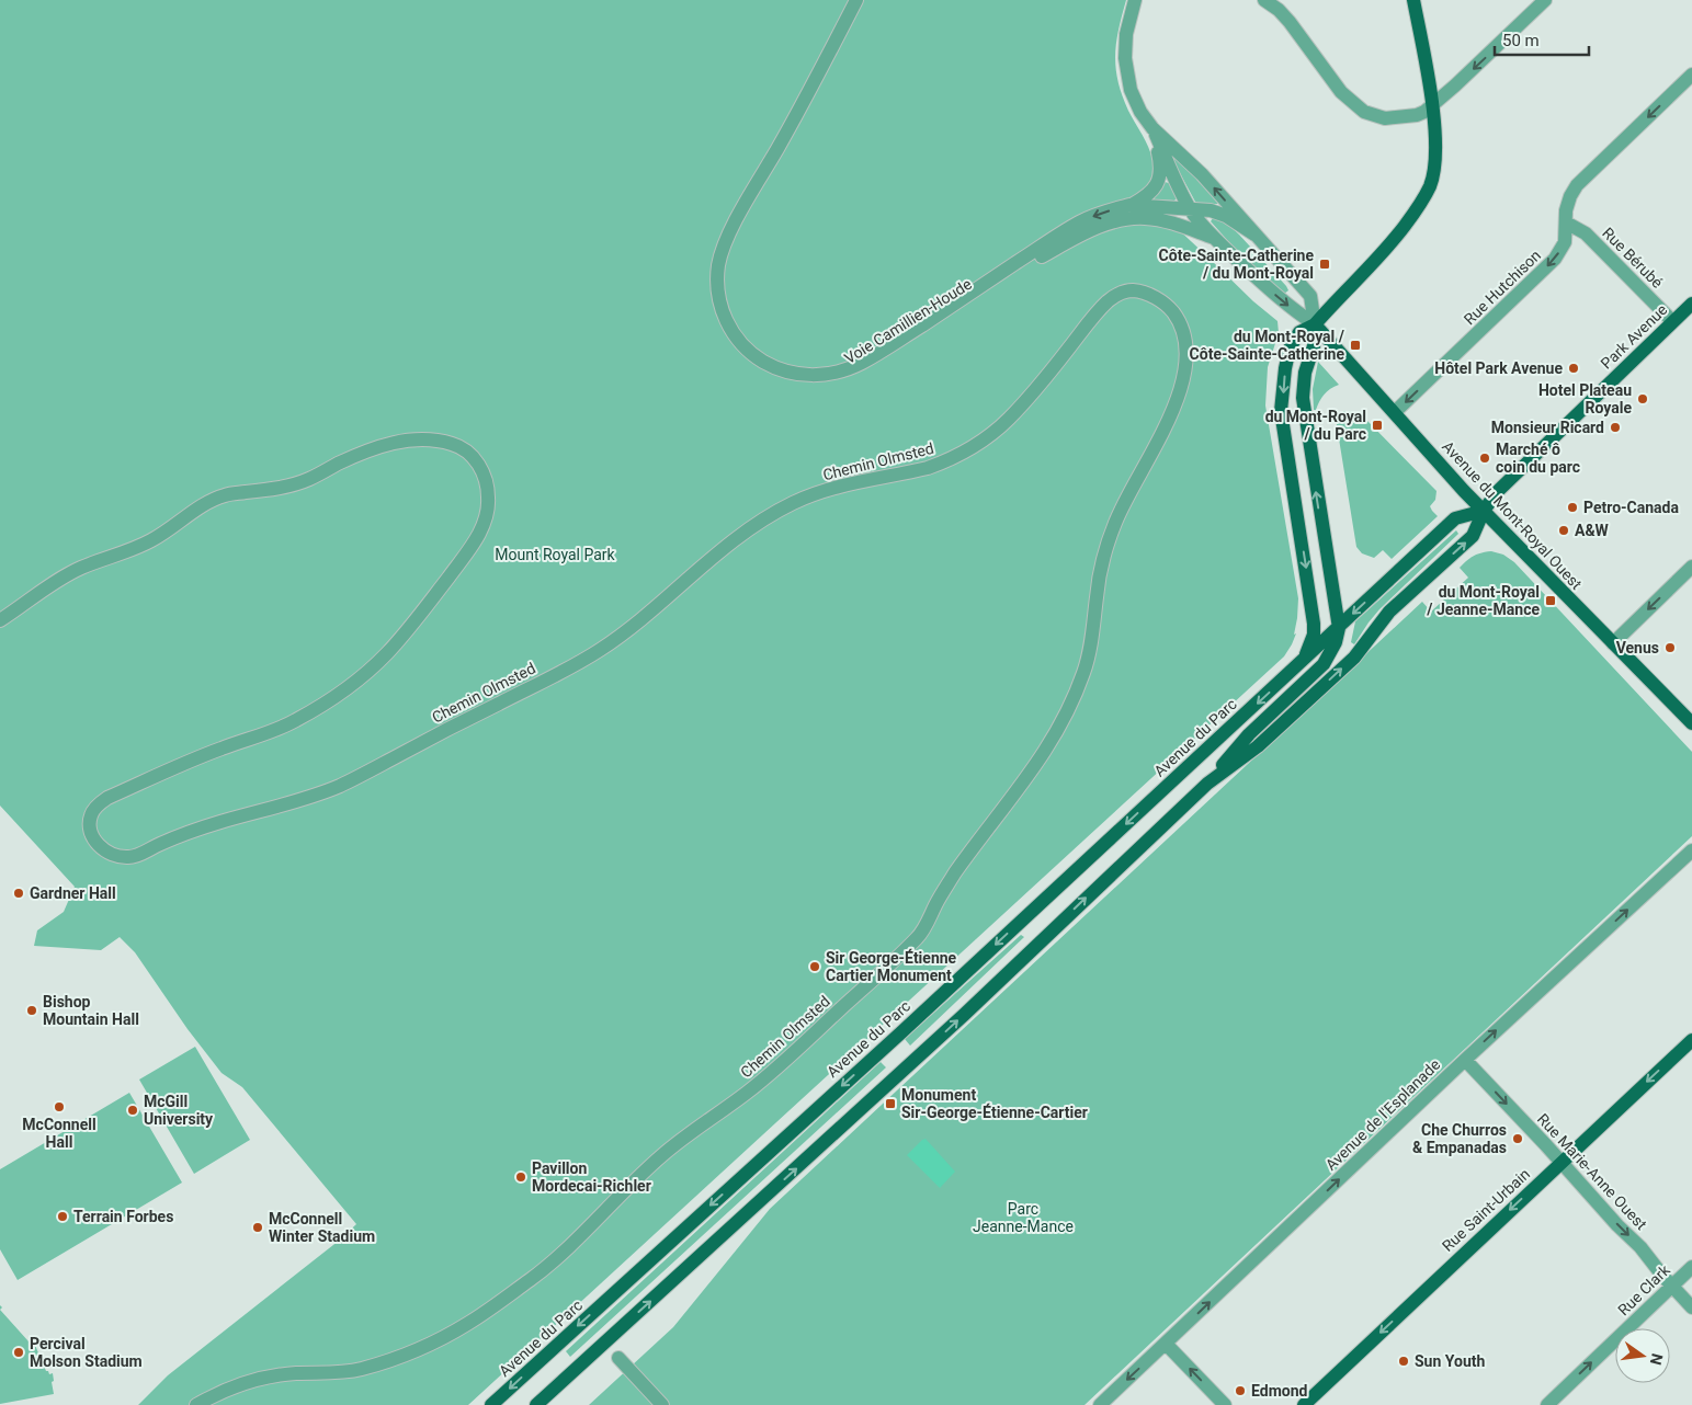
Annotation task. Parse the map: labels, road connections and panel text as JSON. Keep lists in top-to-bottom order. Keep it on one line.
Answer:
{"streets":{"main road":["Park Avenue","Avenue du Mont-Royal Ouest","Avenue du Parc","Rue Saint-Urbain"],"street":["Rue Bérubé","Rue Hutchison","Voie Camillien-Houde","Chemin Olmsted","Avenue de l'Esplanade","Rue Marie-Anne Ouest","Rue Clark"]},"crossings":[["Rue Bérubé","Rue Hutchison"],["Rue Bérubé","Park Avenue"],["Rue Hutchison","Avenue du Mont-Royal Ouest"],["Park Avenue","Avenue du Mont-Royal Ouest"],["Park Avenue","Avenue du Parc"],["Avenue du Mont-Royal Ouest","Avenue du Parc"],["Avenue de l'Esplanade","Rue Marie-Anne Ouest"],["Rue Marie-Anne Ouest","Rue Saint-Urbain"],["Rue Marie-Anne Ouest","Rue Clark"]],"one_way":["Rue Hutchison","Rue Marie-Anne Ouest","Rue Saint-Urbain","Rue Clark"],"parks":["Mount Royal Park","Parc Jeanne-Mance"],"places":{"transit":["Côte-Sainte-Catherine / du Mont-Royal","du Mont-Royal / Côte-Sainte-Catherine","du Mont-Royal / du Parc","du Mont-Royal / Jeanne-Mance","Monument Sir-George-Étienne-Cartier"],"other":["Hôtel Park Avenue","Hotel Plateau Royale","Monsieur Ricard","Marché ô coin du parc","Petro-Canada","A&W","Venus","Gardner Hall","Sir George-Étienne Cartier Monument","Bishop Mountain Hall","McConnell Hall","McGill University","Che Churros & Empanadas","Pavillon Mordecai-Richler","Terrain Forbes","McConnell Winter Stadium","Percival Molson Stadium","Sun Youth","Edmond"]},"scale_bar":"50 m","north":"right"}
